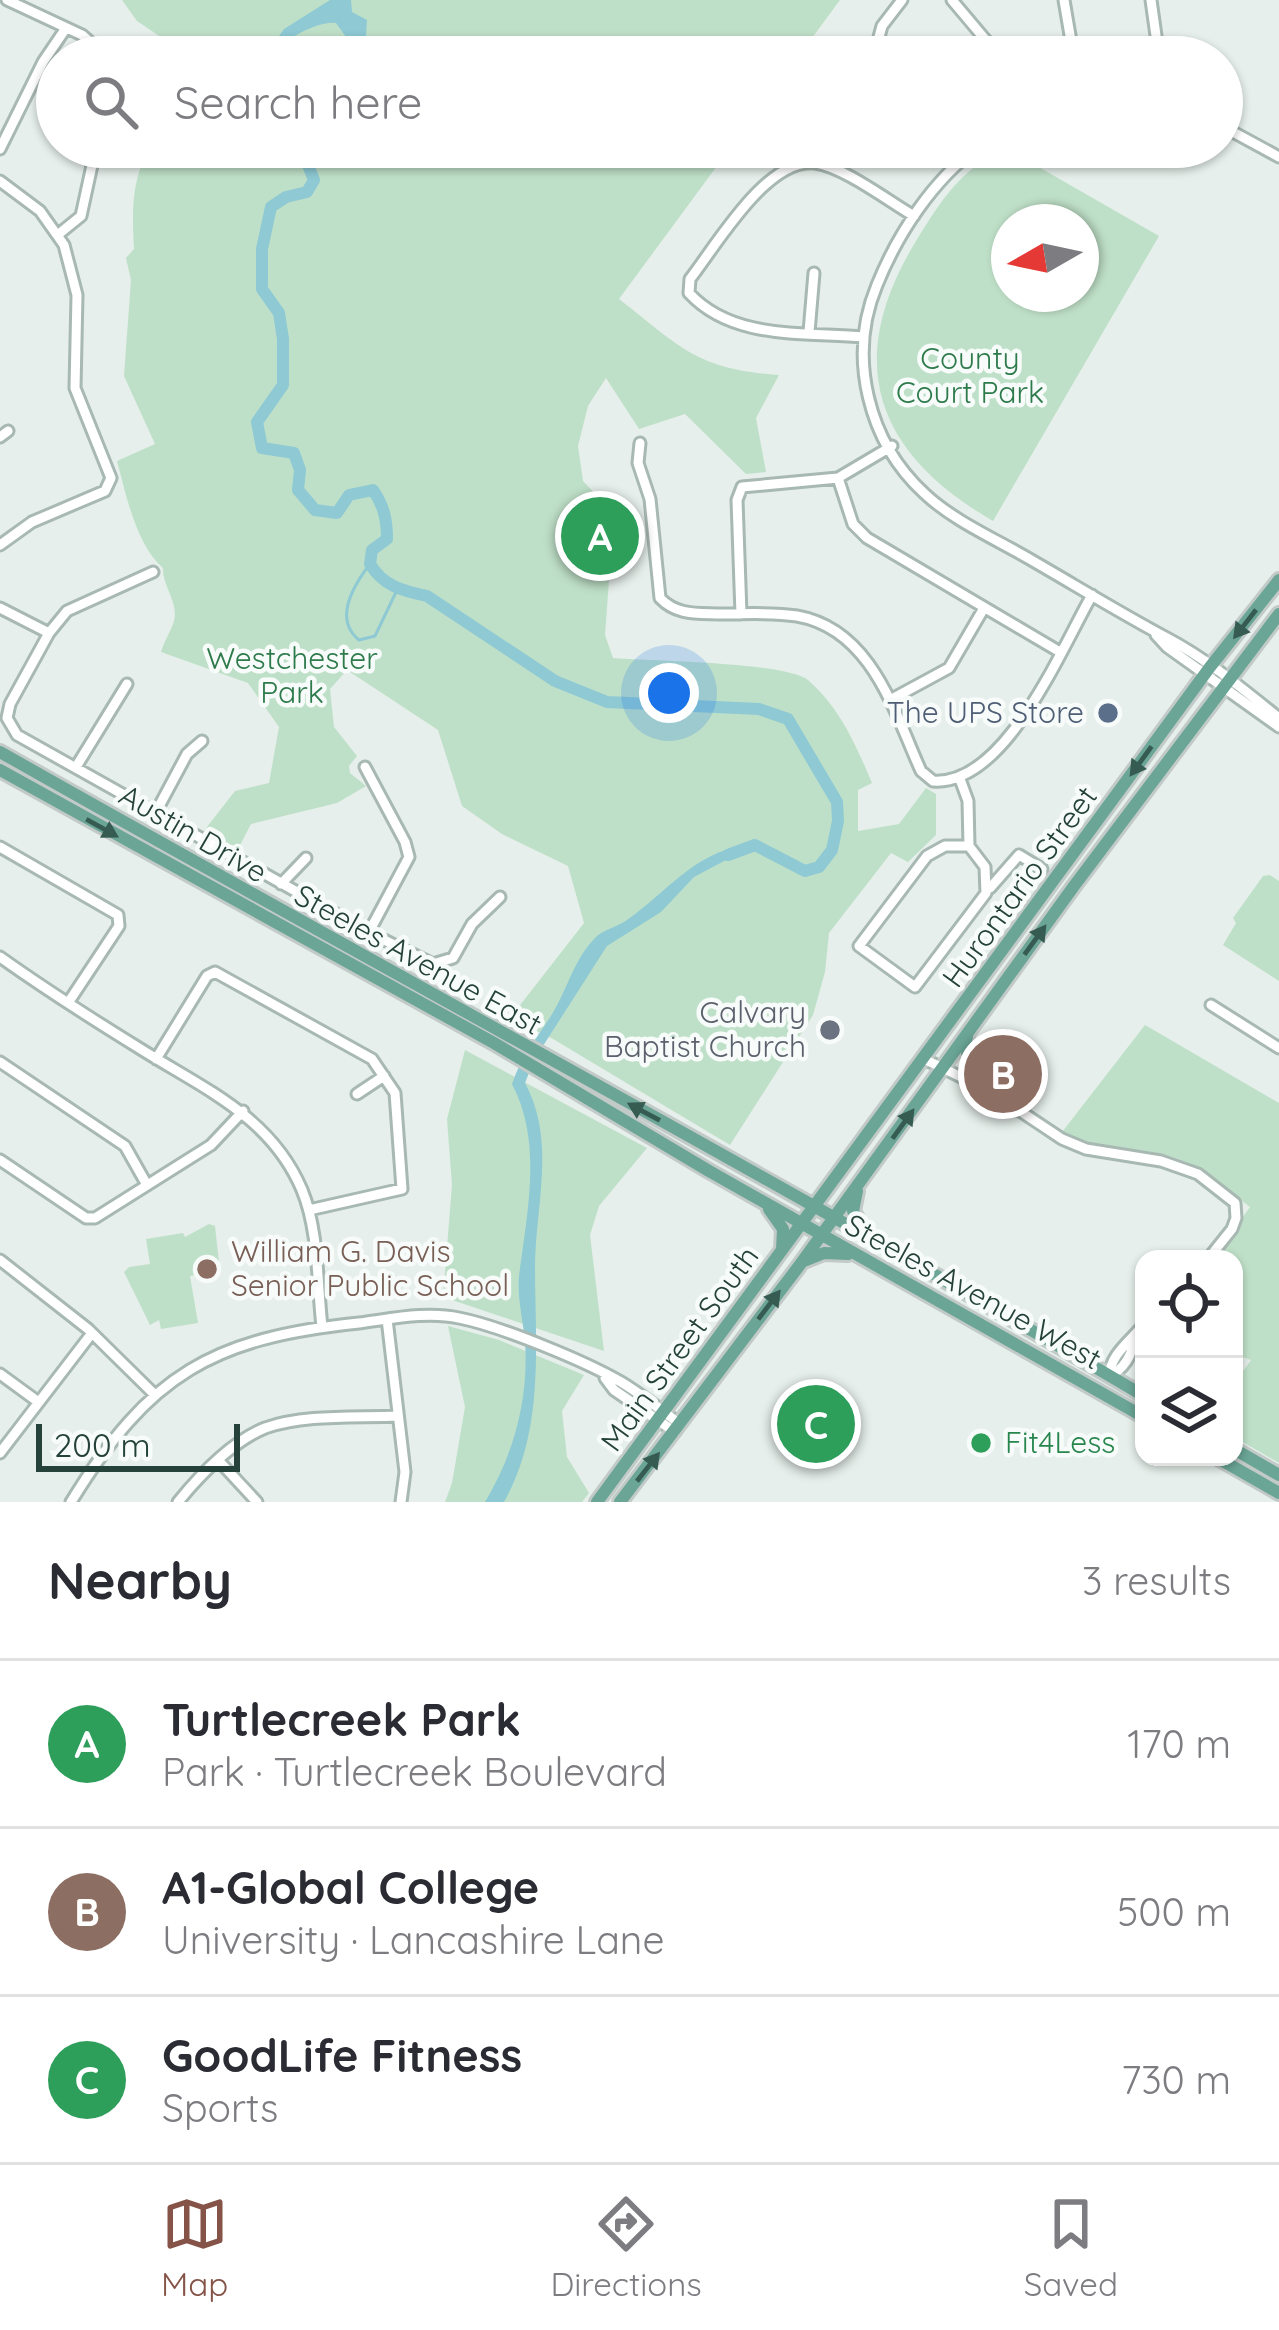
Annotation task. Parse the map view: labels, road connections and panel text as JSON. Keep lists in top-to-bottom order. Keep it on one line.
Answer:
{"streets":{"main road":["Hurontario Street","Steeles Avenue East","Steeles Avenue West","Main Street South"],"street":["Austin Drive"]},"crossings":[["Hurontario Street","Steeles Avenue East"],["Hurontario Street","Steeles Avenue West"],["Hurontario Street","Main Street South"],["Steeles Avenue East","Steeles Avenue West"],["Steeles Avenue East","Main Street South"],["Steeles Avenue West","Main Street South"]],"parks":["County Court Park","Westchester Park"],"places":["The UPS Store","Calvary Baptist Church","William G. Davis Senior Public School","Fit4Less"],"scale_bar":"200 m","north":"left","page":{"search":"Search here","pins":["A","B","C"],"scale":"200 m","heading":["Nearby","3 results"],"list":[{"mark":"A","name":"Turtlecreek Park","note":"Park · Turtlecreek Boulevard","value":"170 m"},{"mark":"B","name":"A1-Global College","note":"University · Lancashire Lane","value":"500 m"},{"mark":"C","name":"GoodLife Fitness","note":"Sports","value":"730 m"}],"nav":["Map","Directions","Saved"]}}
